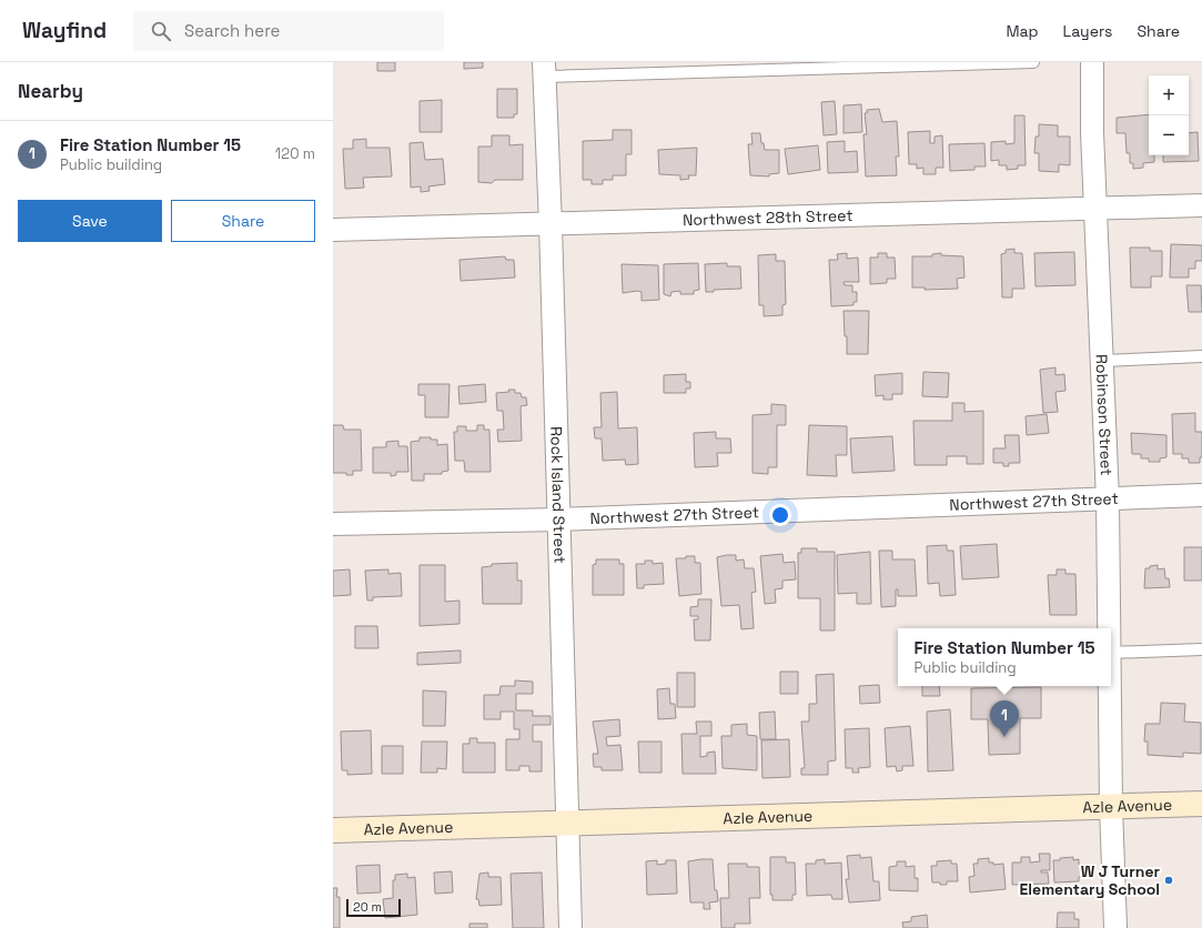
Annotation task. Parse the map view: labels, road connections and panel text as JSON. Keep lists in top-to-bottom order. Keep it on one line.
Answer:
{"streets":{"main road":["Azle Avenue"],"street":["Northwest 28th Street","Robinson Street","Rock Island Street","Northwest 27th Street"]},"crossings":[["Northwest 28th Street","Robinson Street"],["Northwest 28th Street","Rock Island Street"],["Robinson Street","Northwest 27th Street"],["Robinson Street","Azle Avenue"],["Rock Island Street","Northwest 27th Street"],["Rock Island Street","Azle Avenue"]],"places":["W J Turner Elementary School"],"scale_bar":"20 m","page":{"header":"Wayfind","search":"Search here","nav":["Map","Layers","Share"],"heading":"Nearby","map_buttons":["+","−"],"list":[{"mark":"1","name":"Fire Station Number 15","note":"Public building","value":"120 m"}],"buttons":["Save","Share"],"popup":["Fire Station Number 15","Public building"],"pins":"1","scale":"20 m"}}
